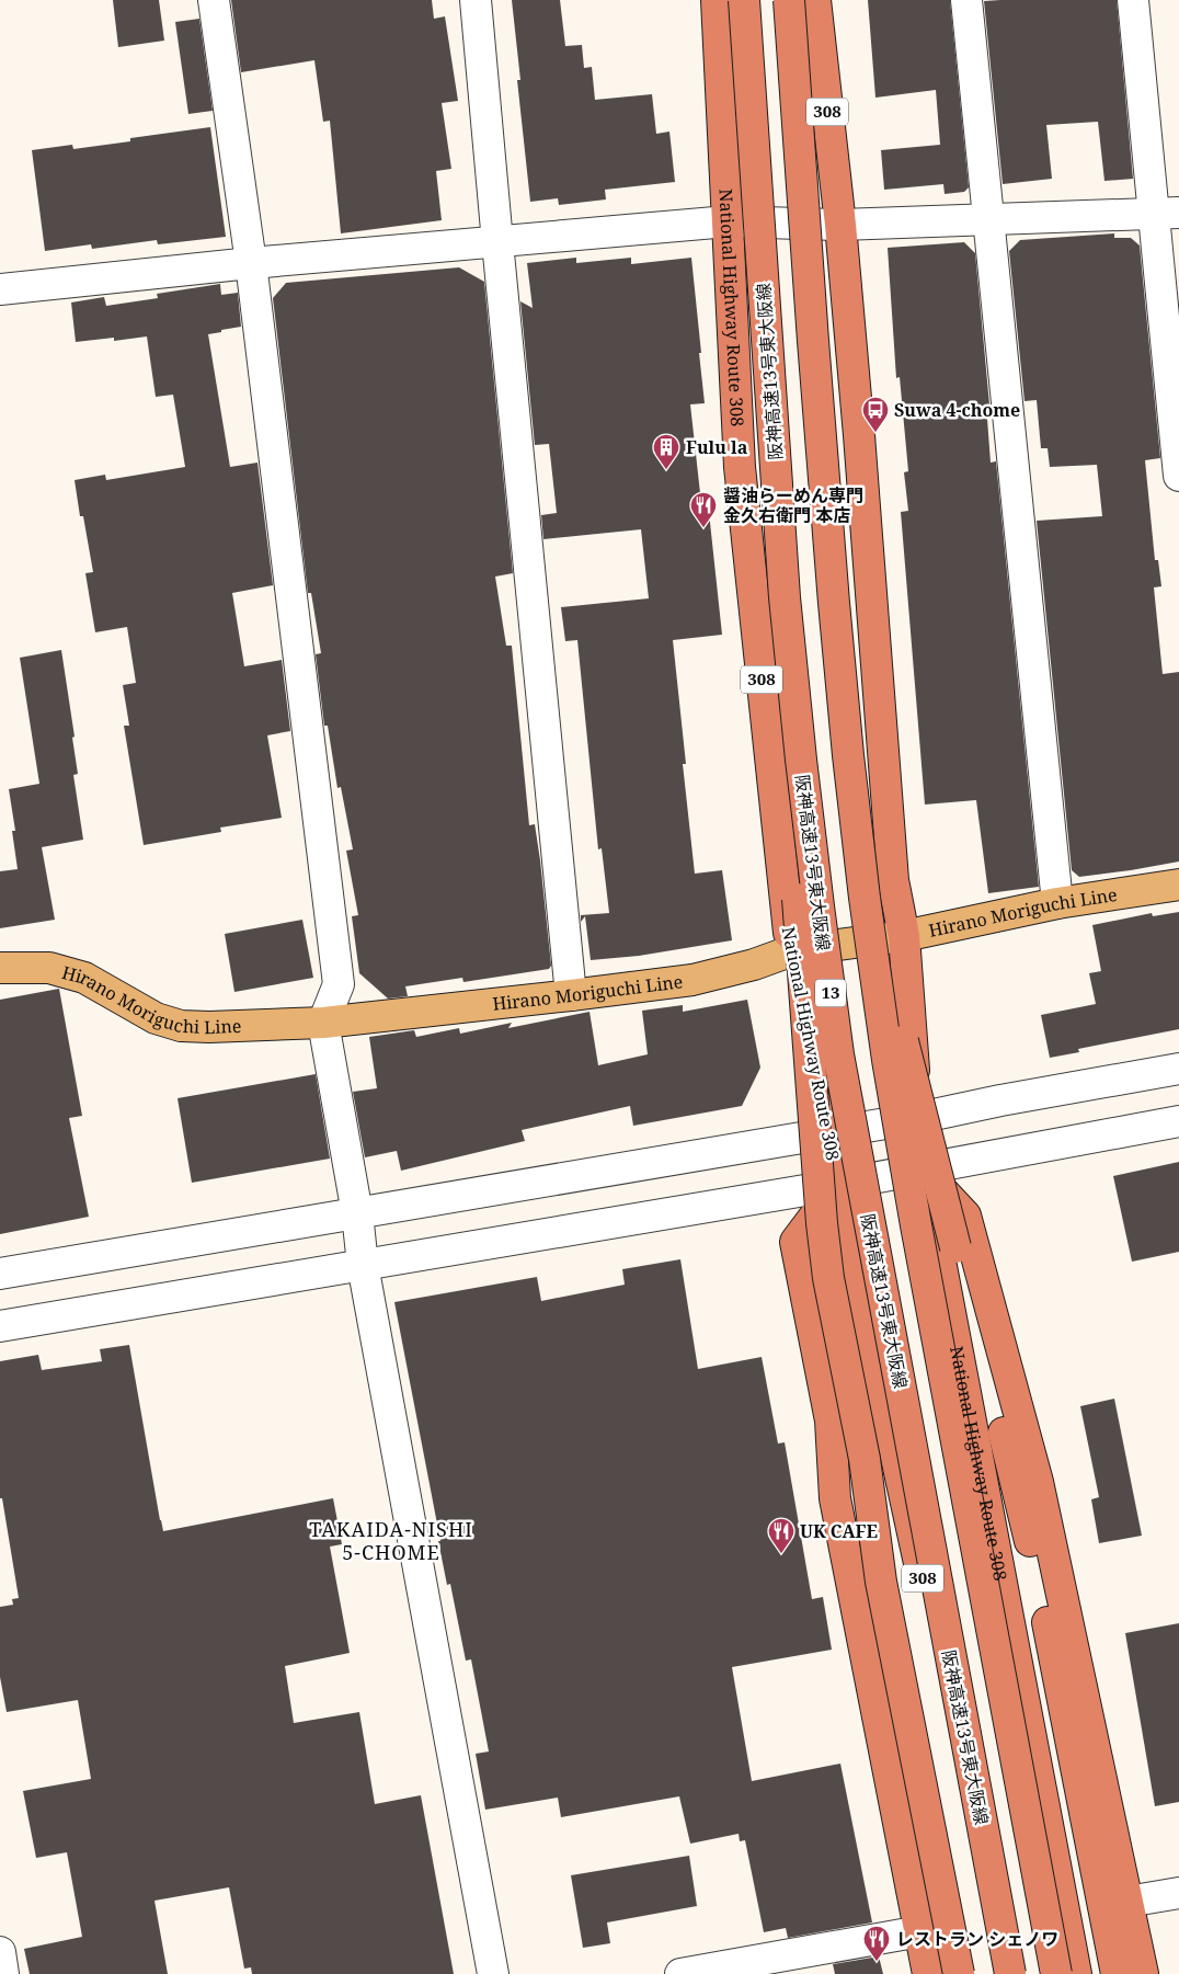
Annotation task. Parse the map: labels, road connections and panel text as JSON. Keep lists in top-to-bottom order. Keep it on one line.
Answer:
{"streets":{"highway":["308","National Highway Route 308","阪神高速13号東大阪線","13"],"main road":["Hirano Moriguchi Line"]},"crossings":[["National Highway Route 308","Hirano Moriguchi Line"]],"districts":["TAKAIDA-NISHI 5-CHOME"],"places":{"bus stop":["Suwa 4-chome"],"building":["Fulu la"],"restaurant":["醤油らーめん専門 金久右衛門 本店","UK CAFE","レストラン シェノワ"]}}
